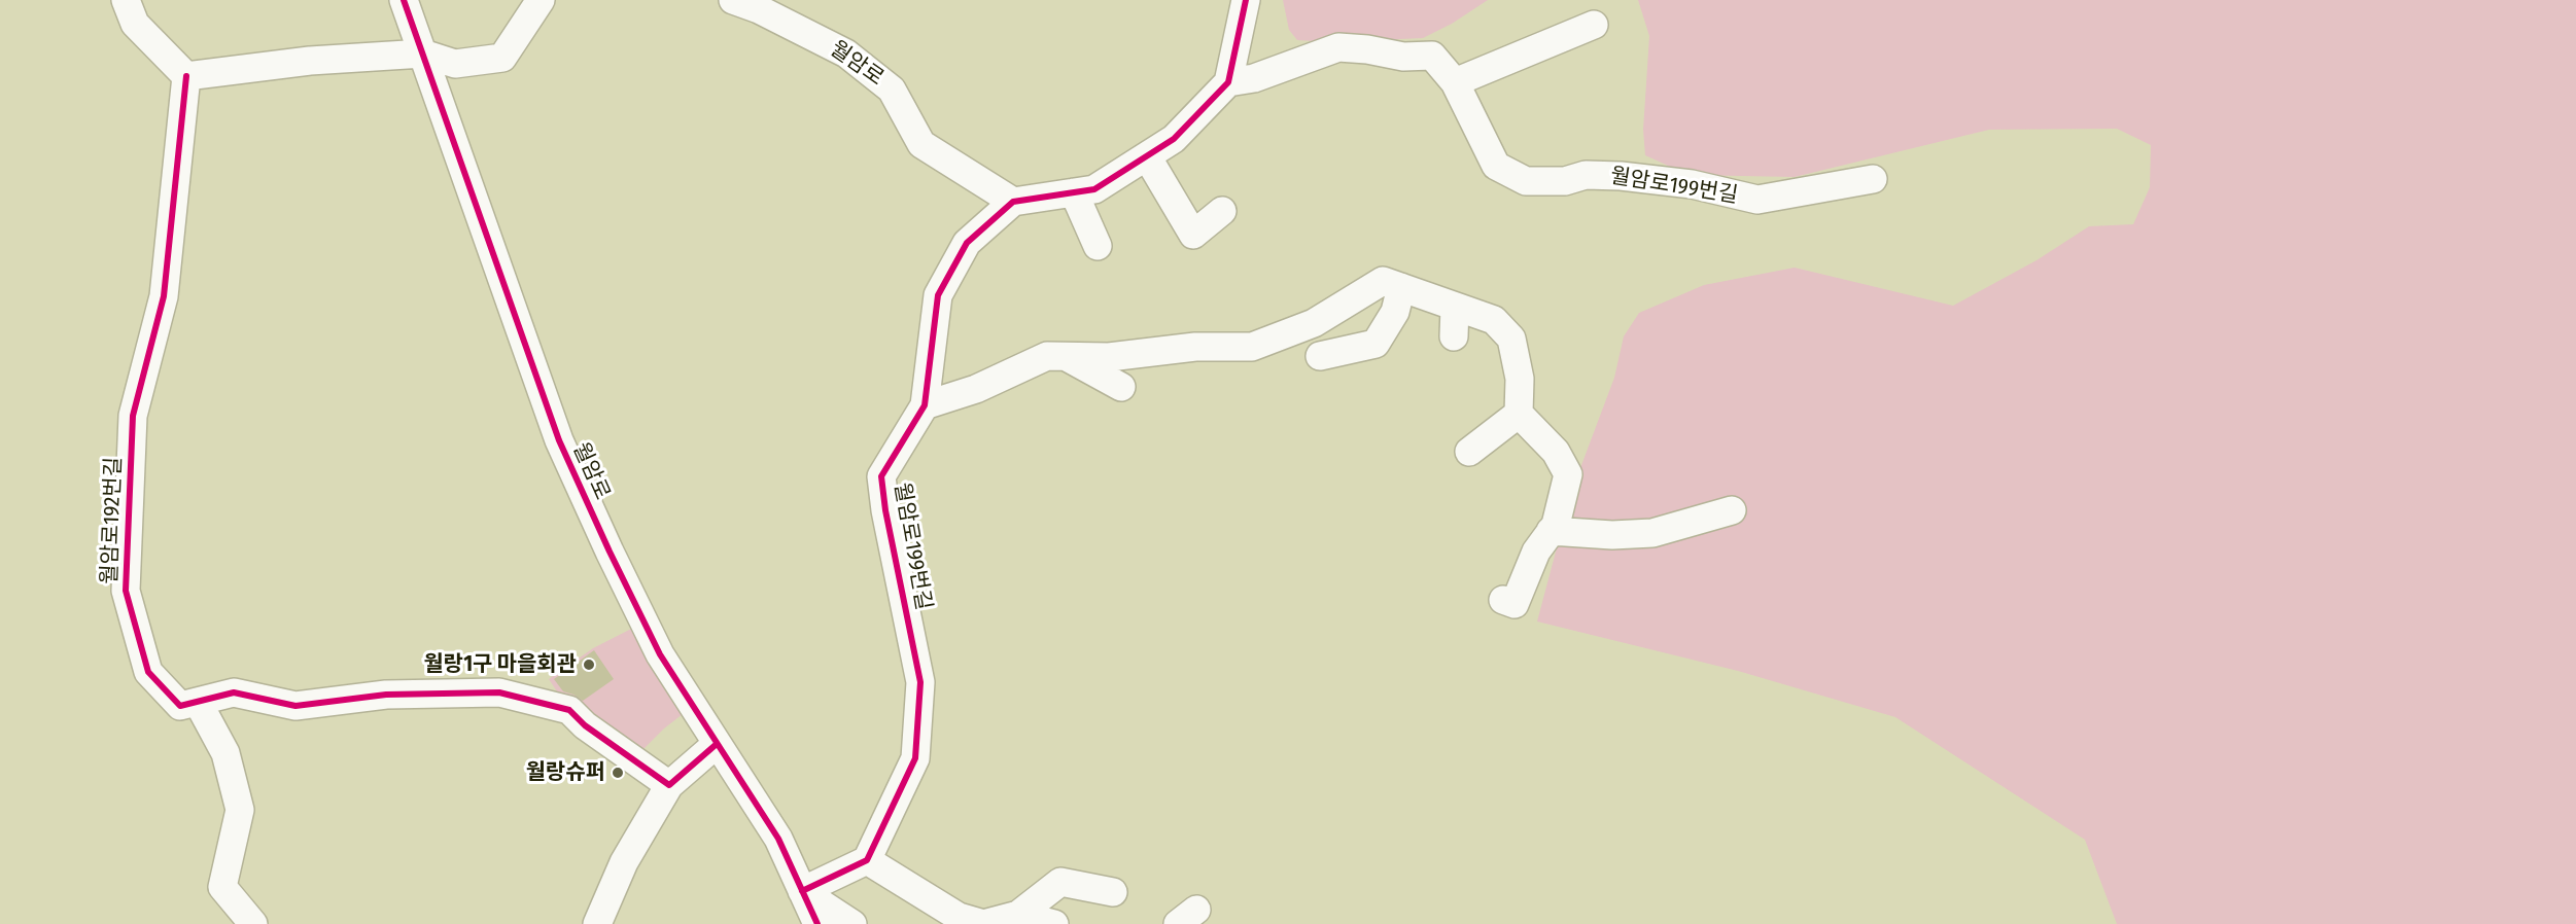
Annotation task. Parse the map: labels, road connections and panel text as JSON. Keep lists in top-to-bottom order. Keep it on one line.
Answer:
{"streets":{"street":["월암로","월암로199번길","월암로192번길"]},"crossings":[["월암로","월암로199번길"]],"places":["월랑1구 마을회관","월랑슈퍼"]}
